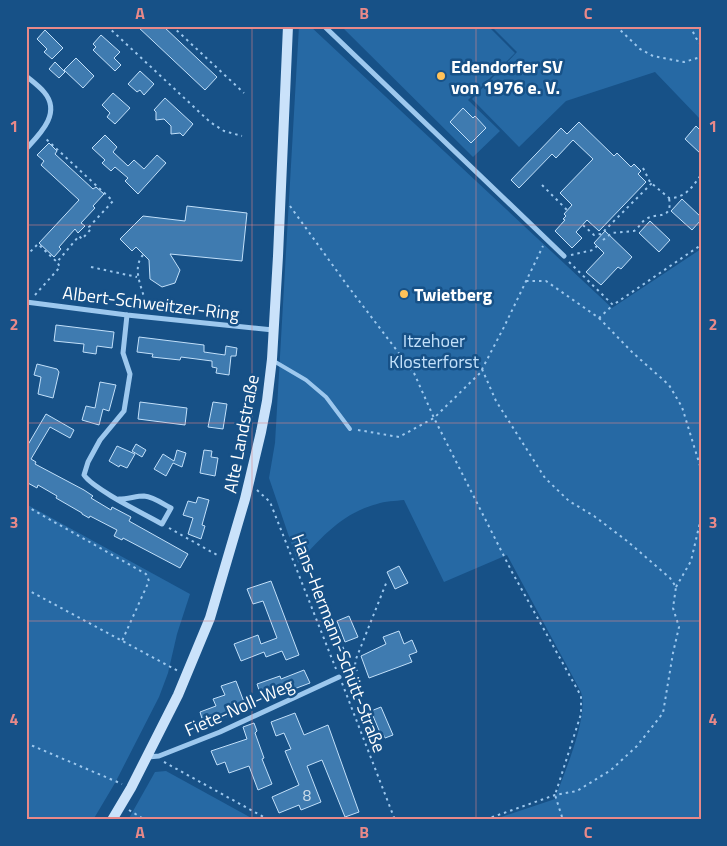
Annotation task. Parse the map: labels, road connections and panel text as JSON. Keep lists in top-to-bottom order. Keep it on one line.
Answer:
{"streets":{"street":["Albert-Schweitzer-Ring","Alte Landstraße","Fiete-Noll-Weg"],"path":["Hans-Hermann-Schütt-Straße"]},"crossings":[["Albert-Schweitzer-Ring","Alte Landstraße"],["Alte Landstraße","Hans-Hermann-Schütt-Straße"],["Alte Landstraße","Fiete-Noll-Weg"],["Hans-Hermann-Schütt-Straße","Fiete-Noll-Weg"]],"parks":["Itzehoer Klosterforst"],"places":["Edendorfer SV von 1976 e. V.","Twietberg"],"house_numbers":["8"],"grid":{"columns":["A","B","C"],"rows":["1","2","3","4"]}}
